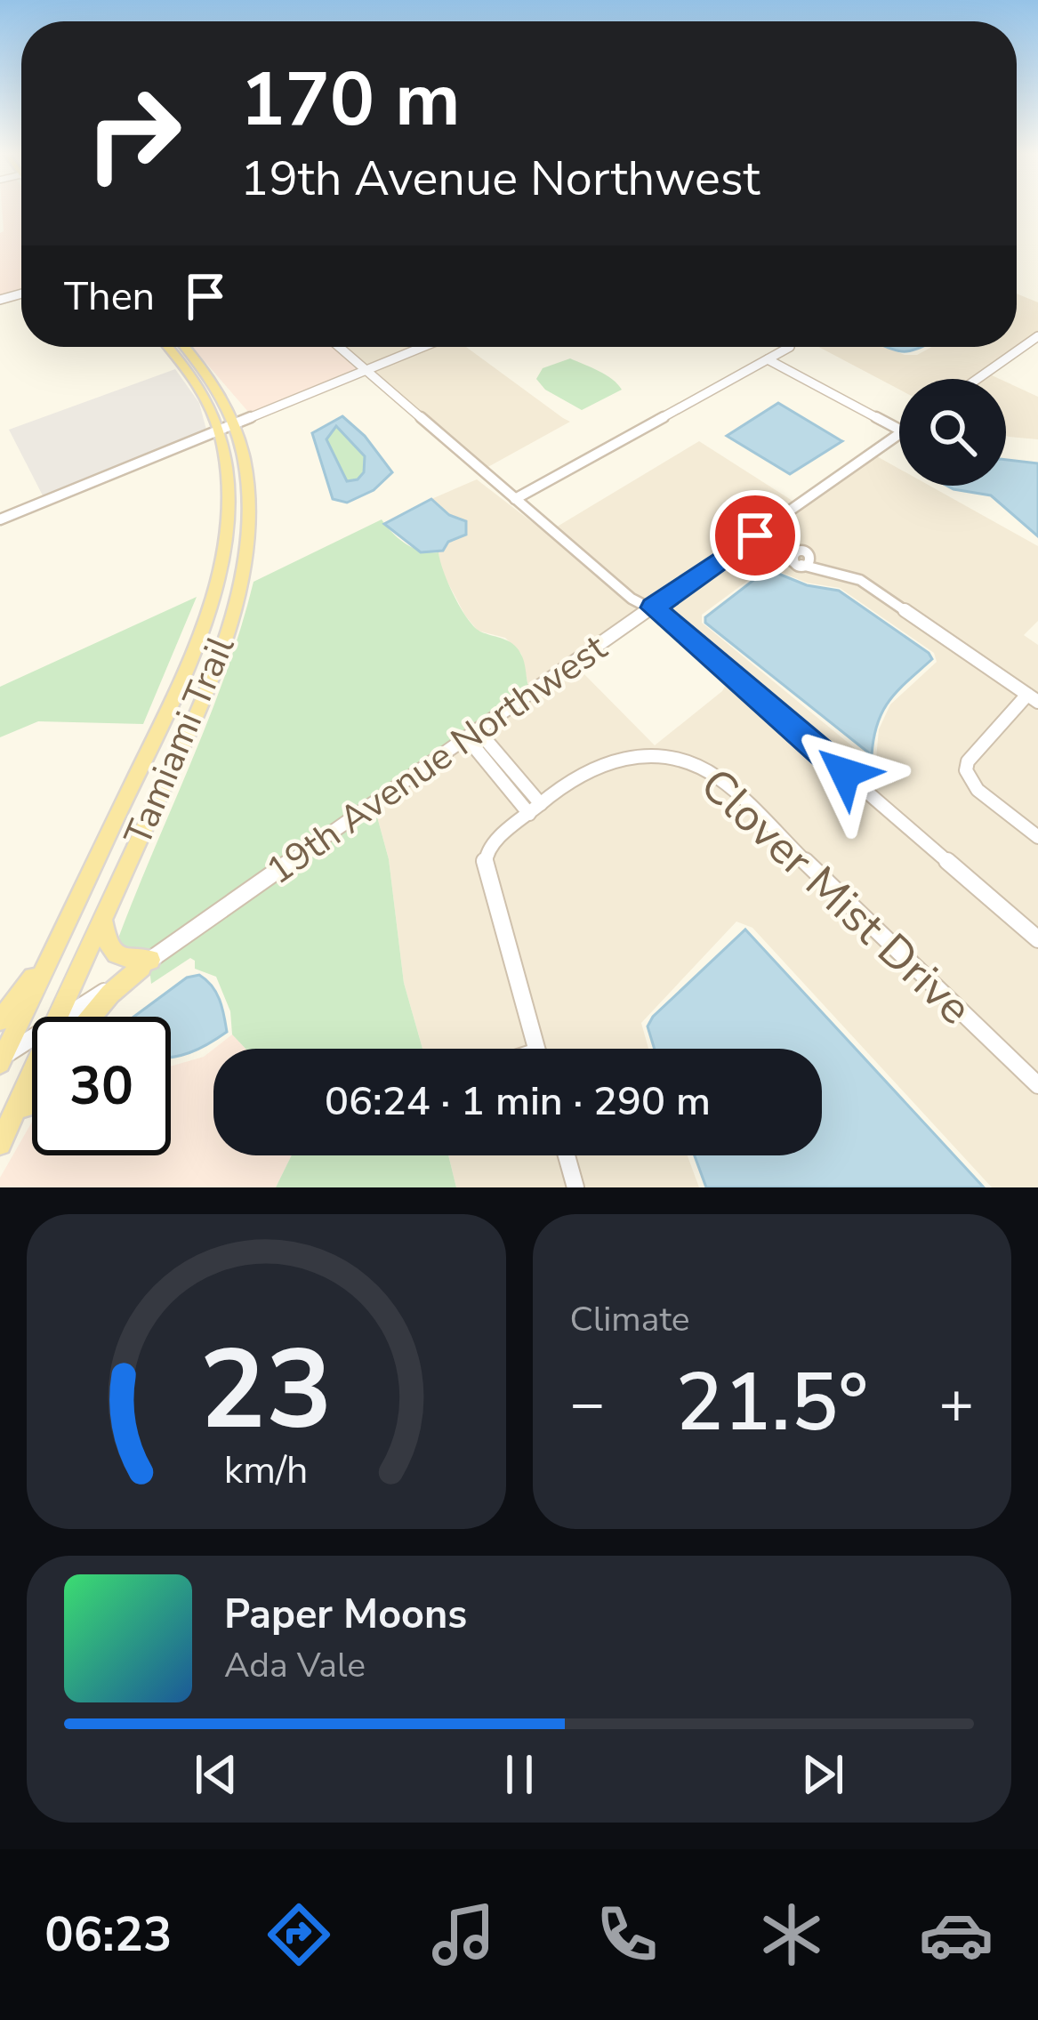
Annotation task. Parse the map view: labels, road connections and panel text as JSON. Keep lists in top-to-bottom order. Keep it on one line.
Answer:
{"streets":{"main road":["Tamiami Trail"],"street":["19th Avenue Northwest","Clover Mist Drive"]},"page":{"turn":["170 m","19th Avenue Northwest"],"then":"Then","limit":"30","trip":"06:24 · 1 min · 290 m","tile":"Climate","heat":["−","21.5°","+"],"song":["Paper Moons","Ada Vale"],"tabs":"06:23","gauge":["23","km/h"]}}
